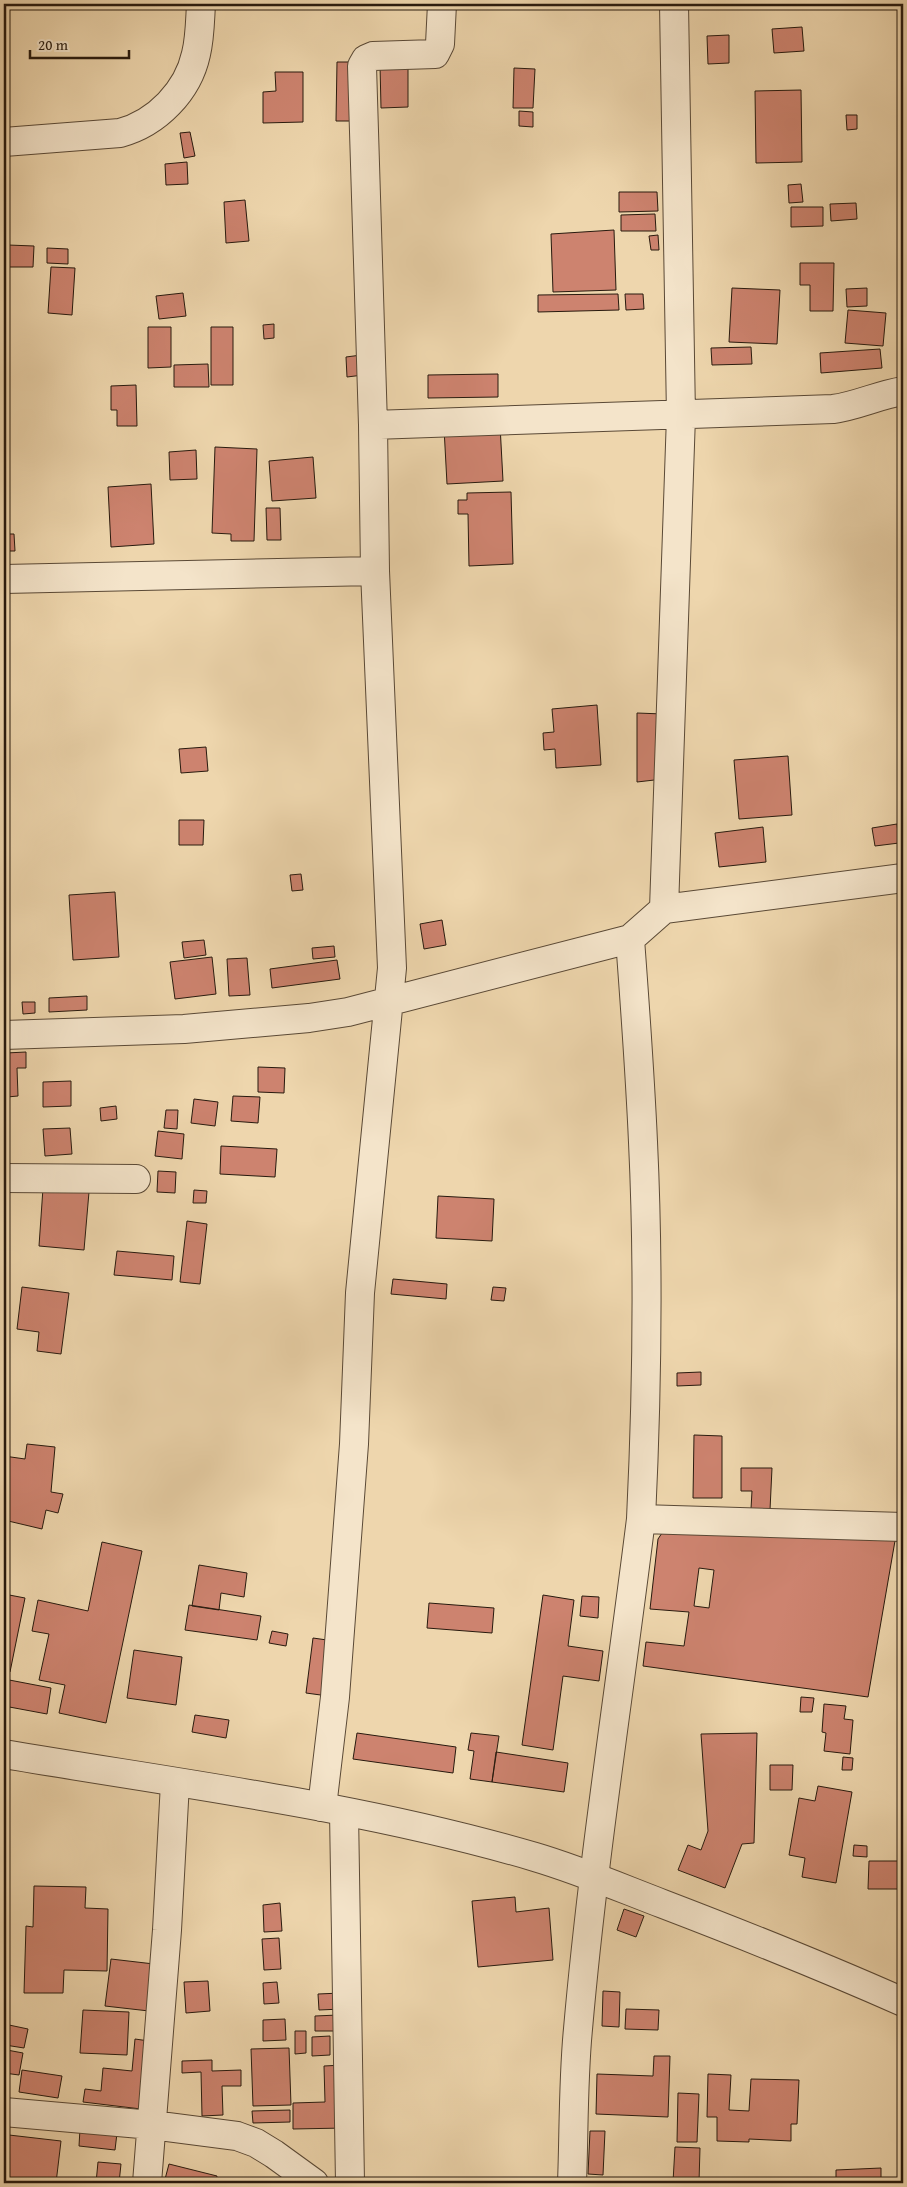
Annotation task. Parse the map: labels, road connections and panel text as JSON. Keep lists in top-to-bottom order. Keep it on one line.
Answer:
{"scale_bar":"20 m"}
